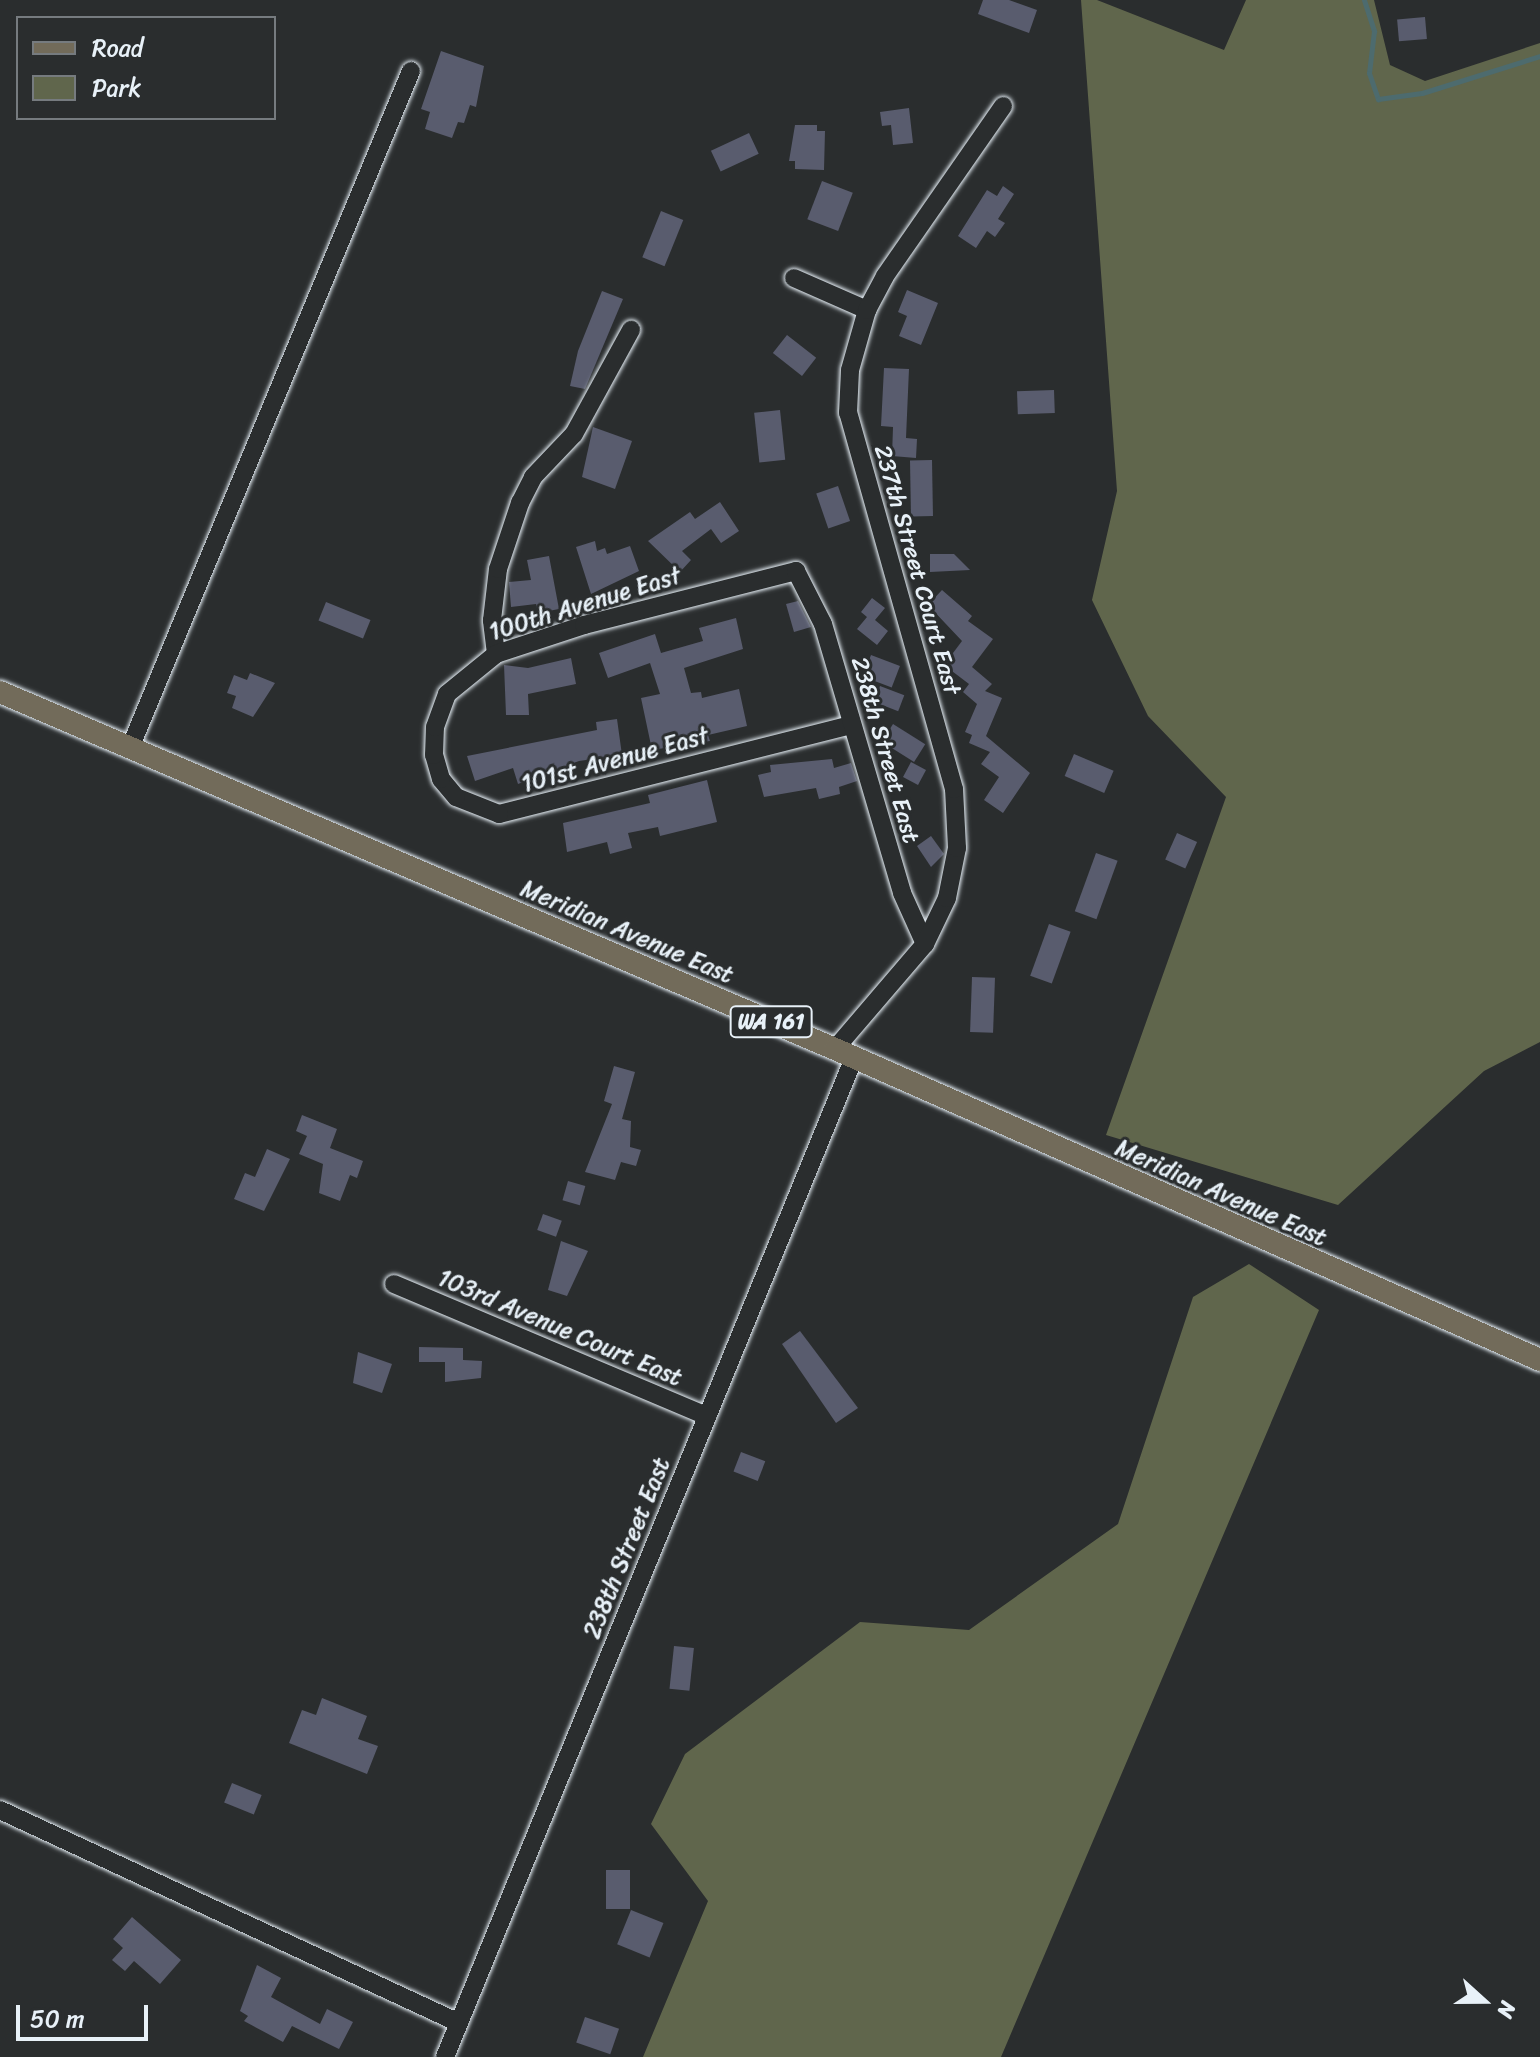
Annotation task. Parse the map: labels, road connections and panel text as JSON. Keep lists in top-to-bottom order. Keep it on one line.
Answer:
{"streets":{"main road":["Meridian Avenue East","WA 161"],"street":["237th Street Court East","100th Avenue East","238th Street East","101st Avenue East","103rd Avenue Court East"]},"crossings":[["237th Street Court East","238th Street East"],["237th Street Court East","Meridian Avenue East"],["100th Avenue East","238th Street East"],["100th Avenue East","101st Avenue East"],["238th Street East","101st Avenue East"],["238th Street East","Meridian Avenue East"],["238th Street East","103rd Avenue Court East"]],"legend":["Road","Park"],"scale_bar":"50 m","north":"right"}
